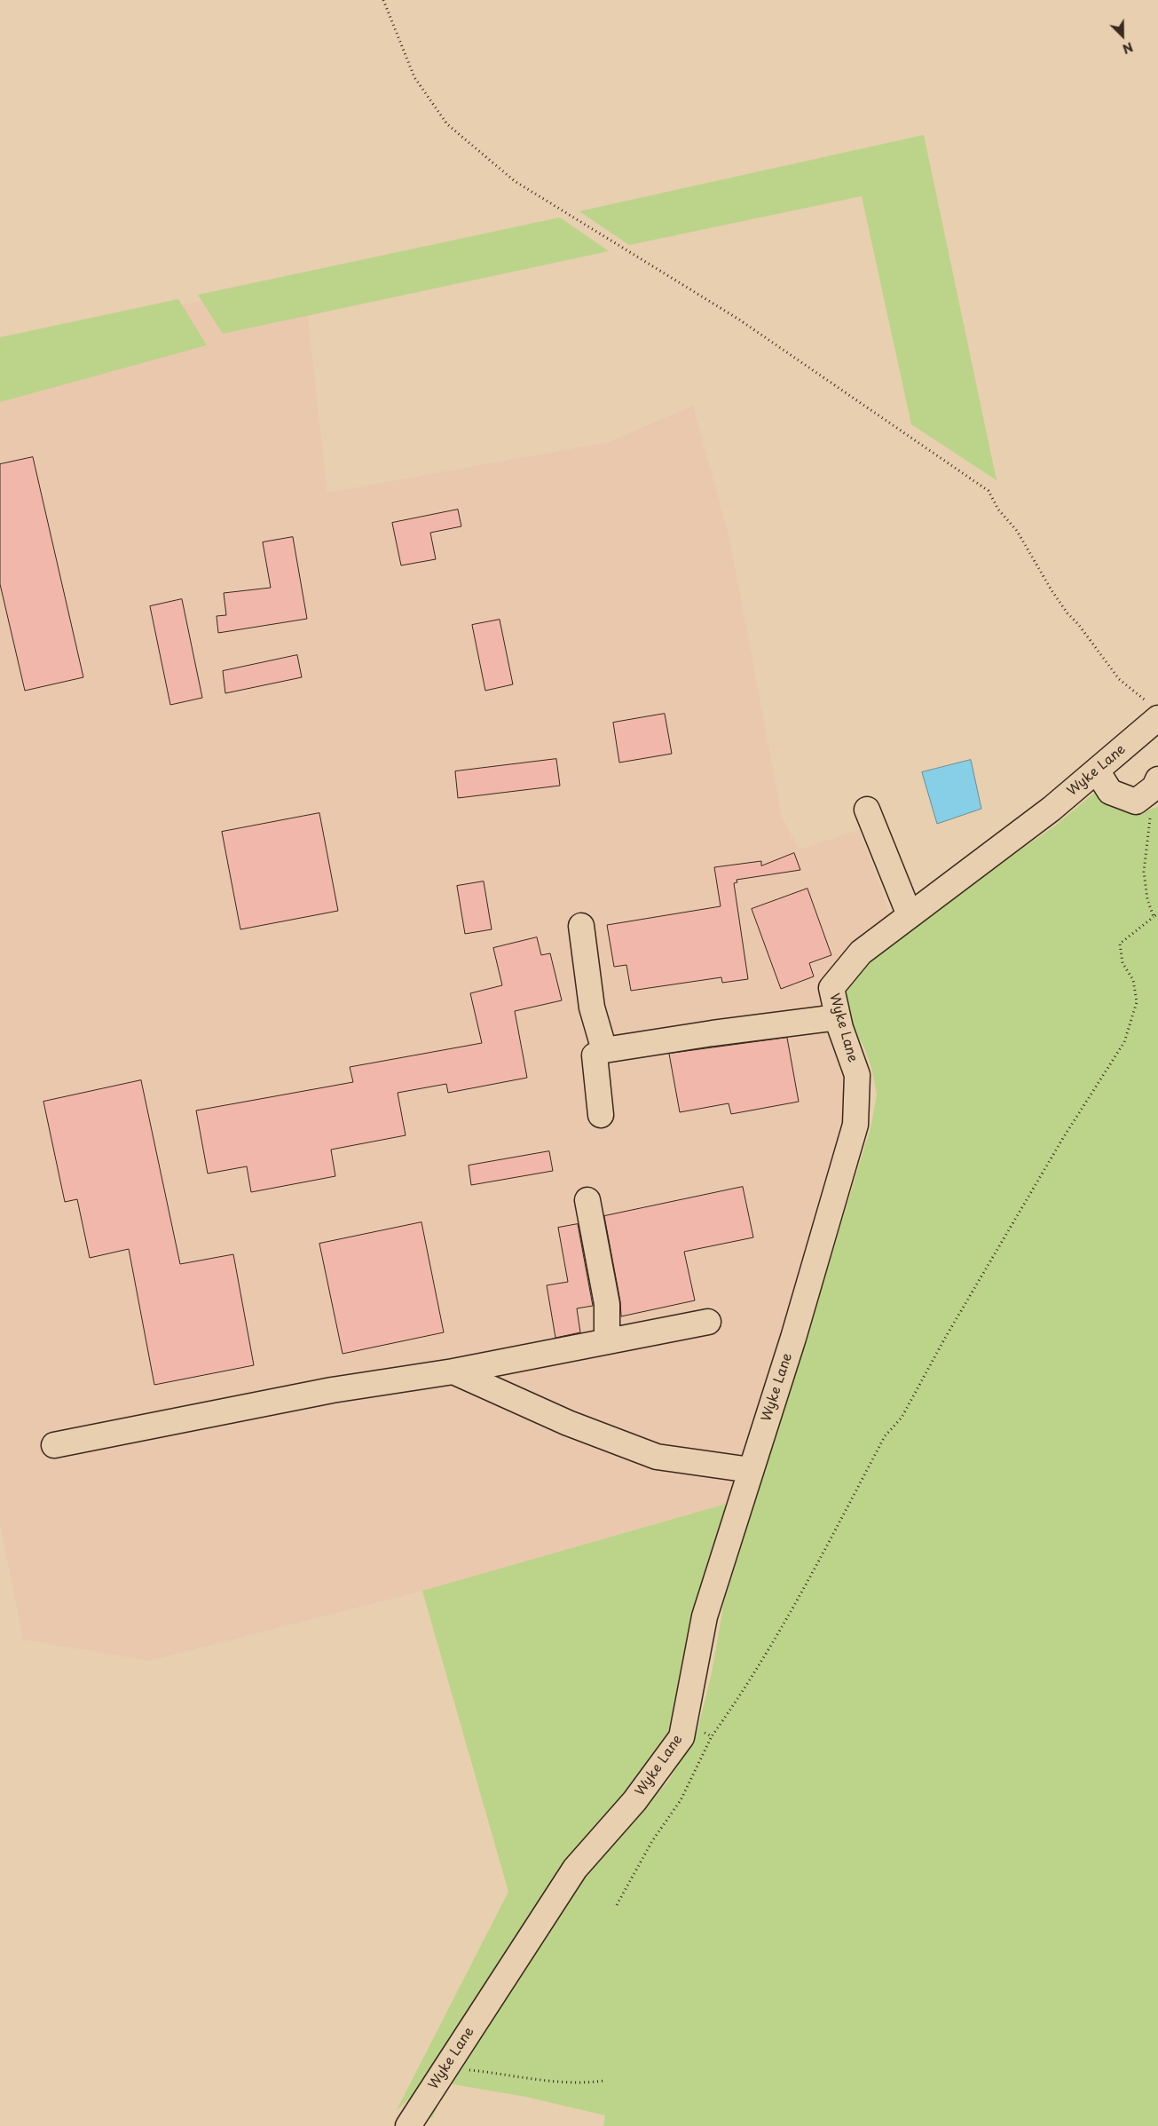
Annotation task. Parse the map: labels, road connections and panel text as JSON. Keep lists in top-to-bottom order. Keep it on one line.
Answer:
{"streets":{"street":["Wyke Lane"]},"north":"bottom right"}
